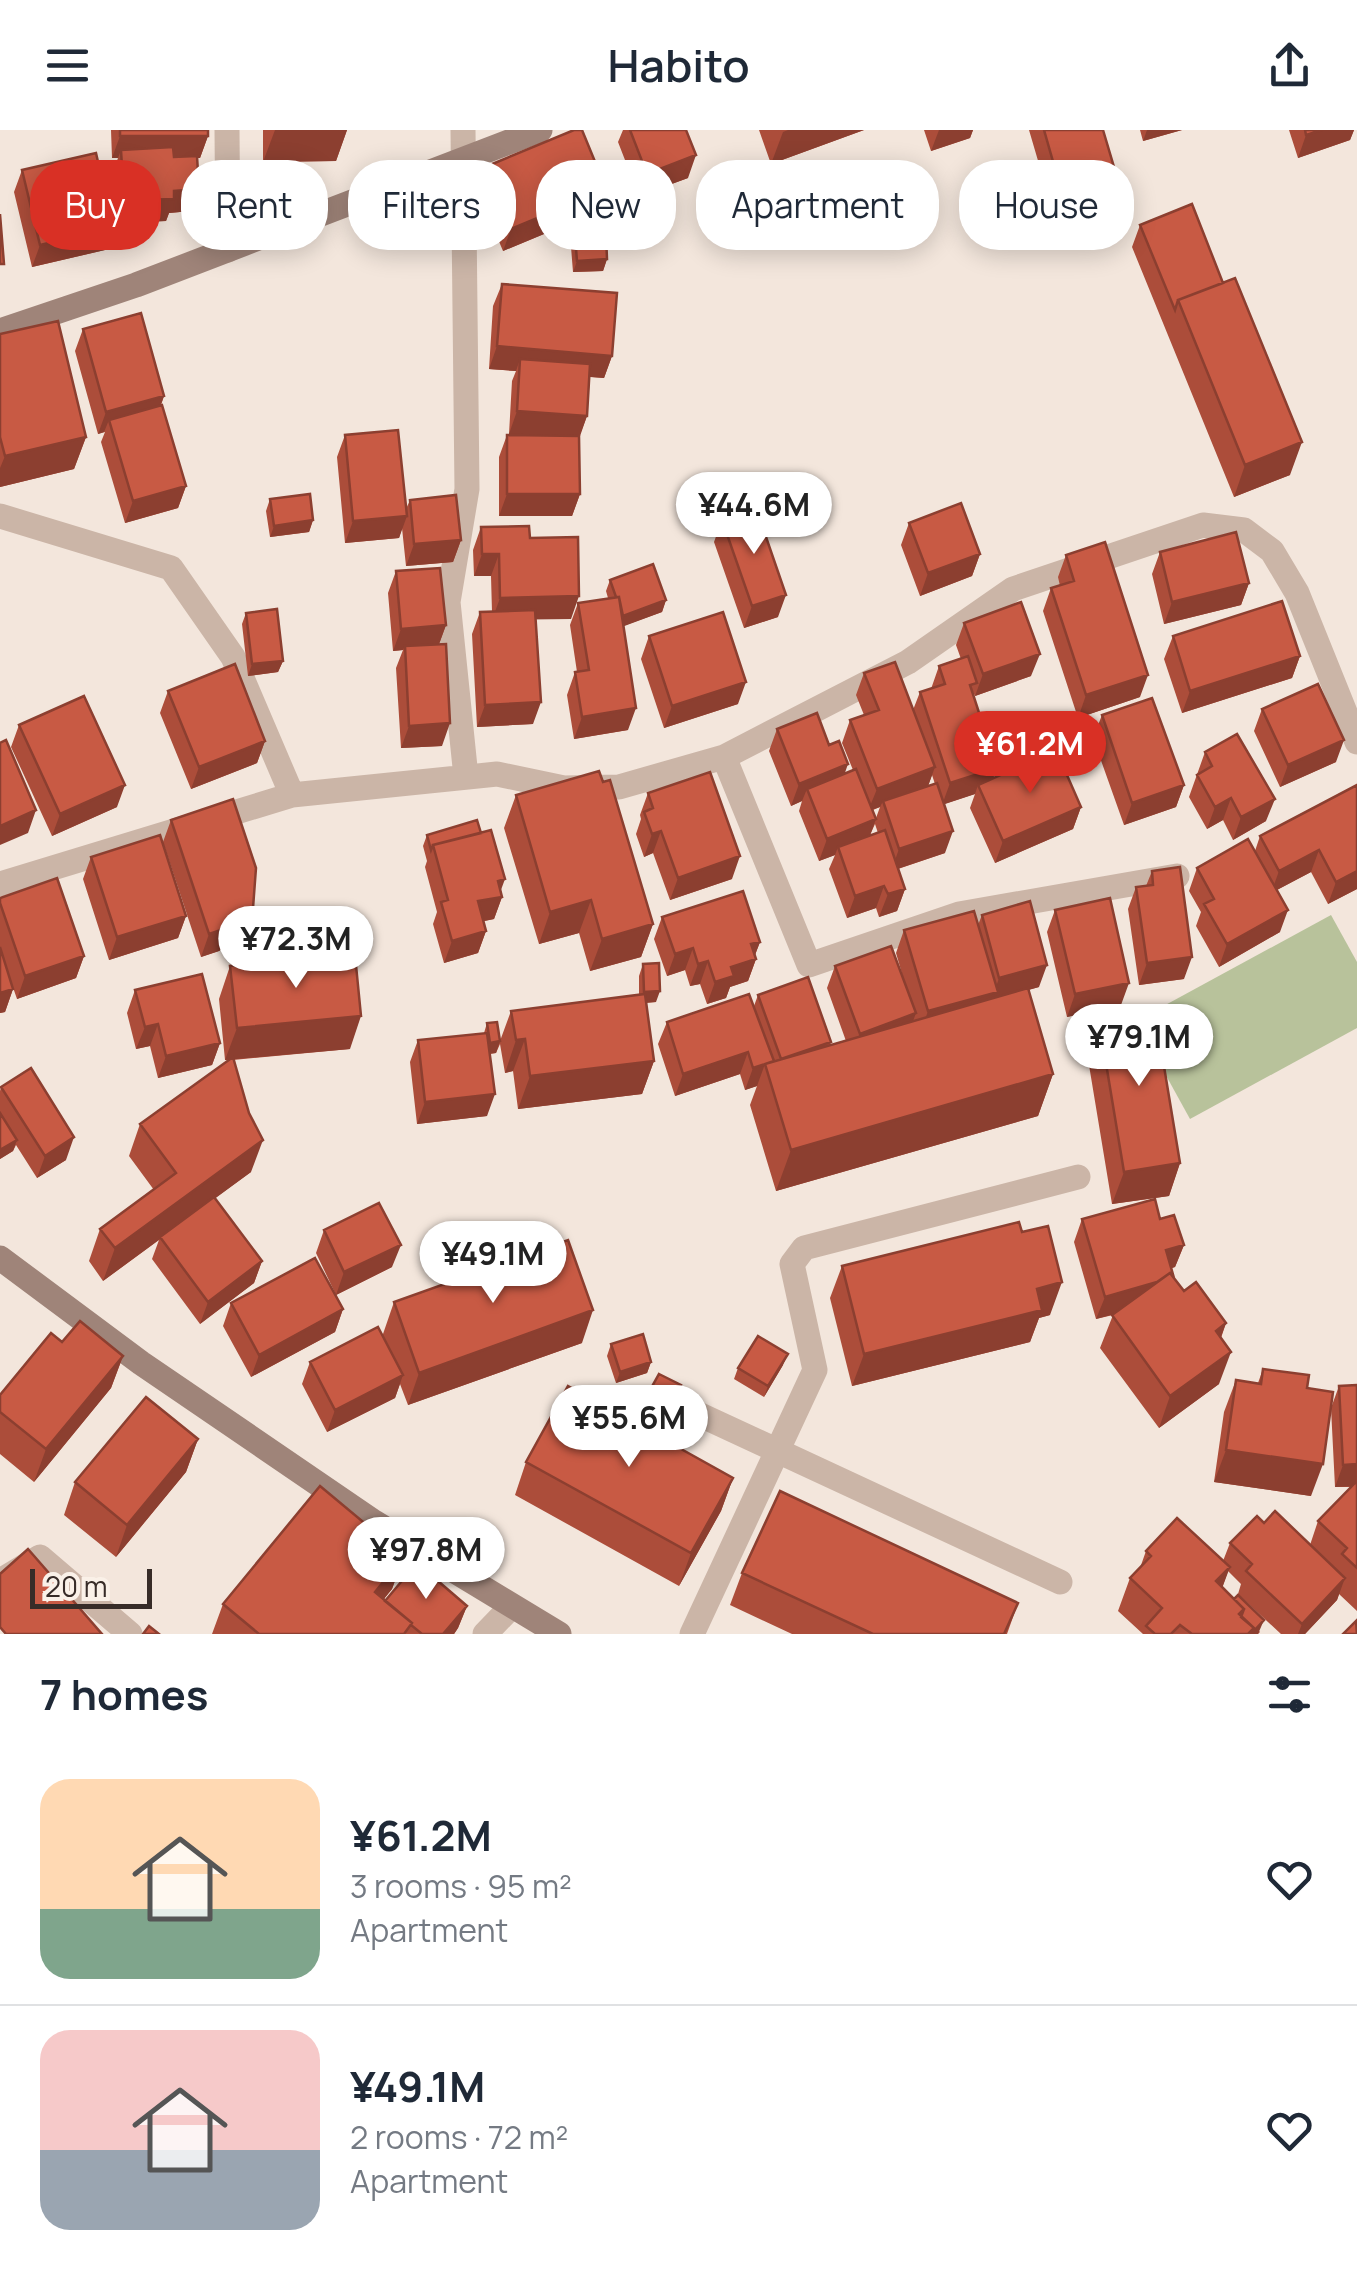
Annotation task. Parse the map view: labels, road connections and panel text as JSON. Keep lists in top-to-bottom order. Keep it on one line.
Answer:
{"scale_bar":"20 m","page":{"header":"Habito","chip":["Buy","Rent","Filters","New","Apartment","House"],"price":["¥44.6M","¥61.2M","¥72.3M","¥79.1M","¥49.1M","¥55.6M","¥97.8M"],"scale":"20 m","heading":"7 homes","list":[{"name":"¥61.2M","note":"3 rooms · 95 m² · Apartment"},{"name":"¥49.1M","note":"2 rooms · 72 m² · Apartment"}]}}
